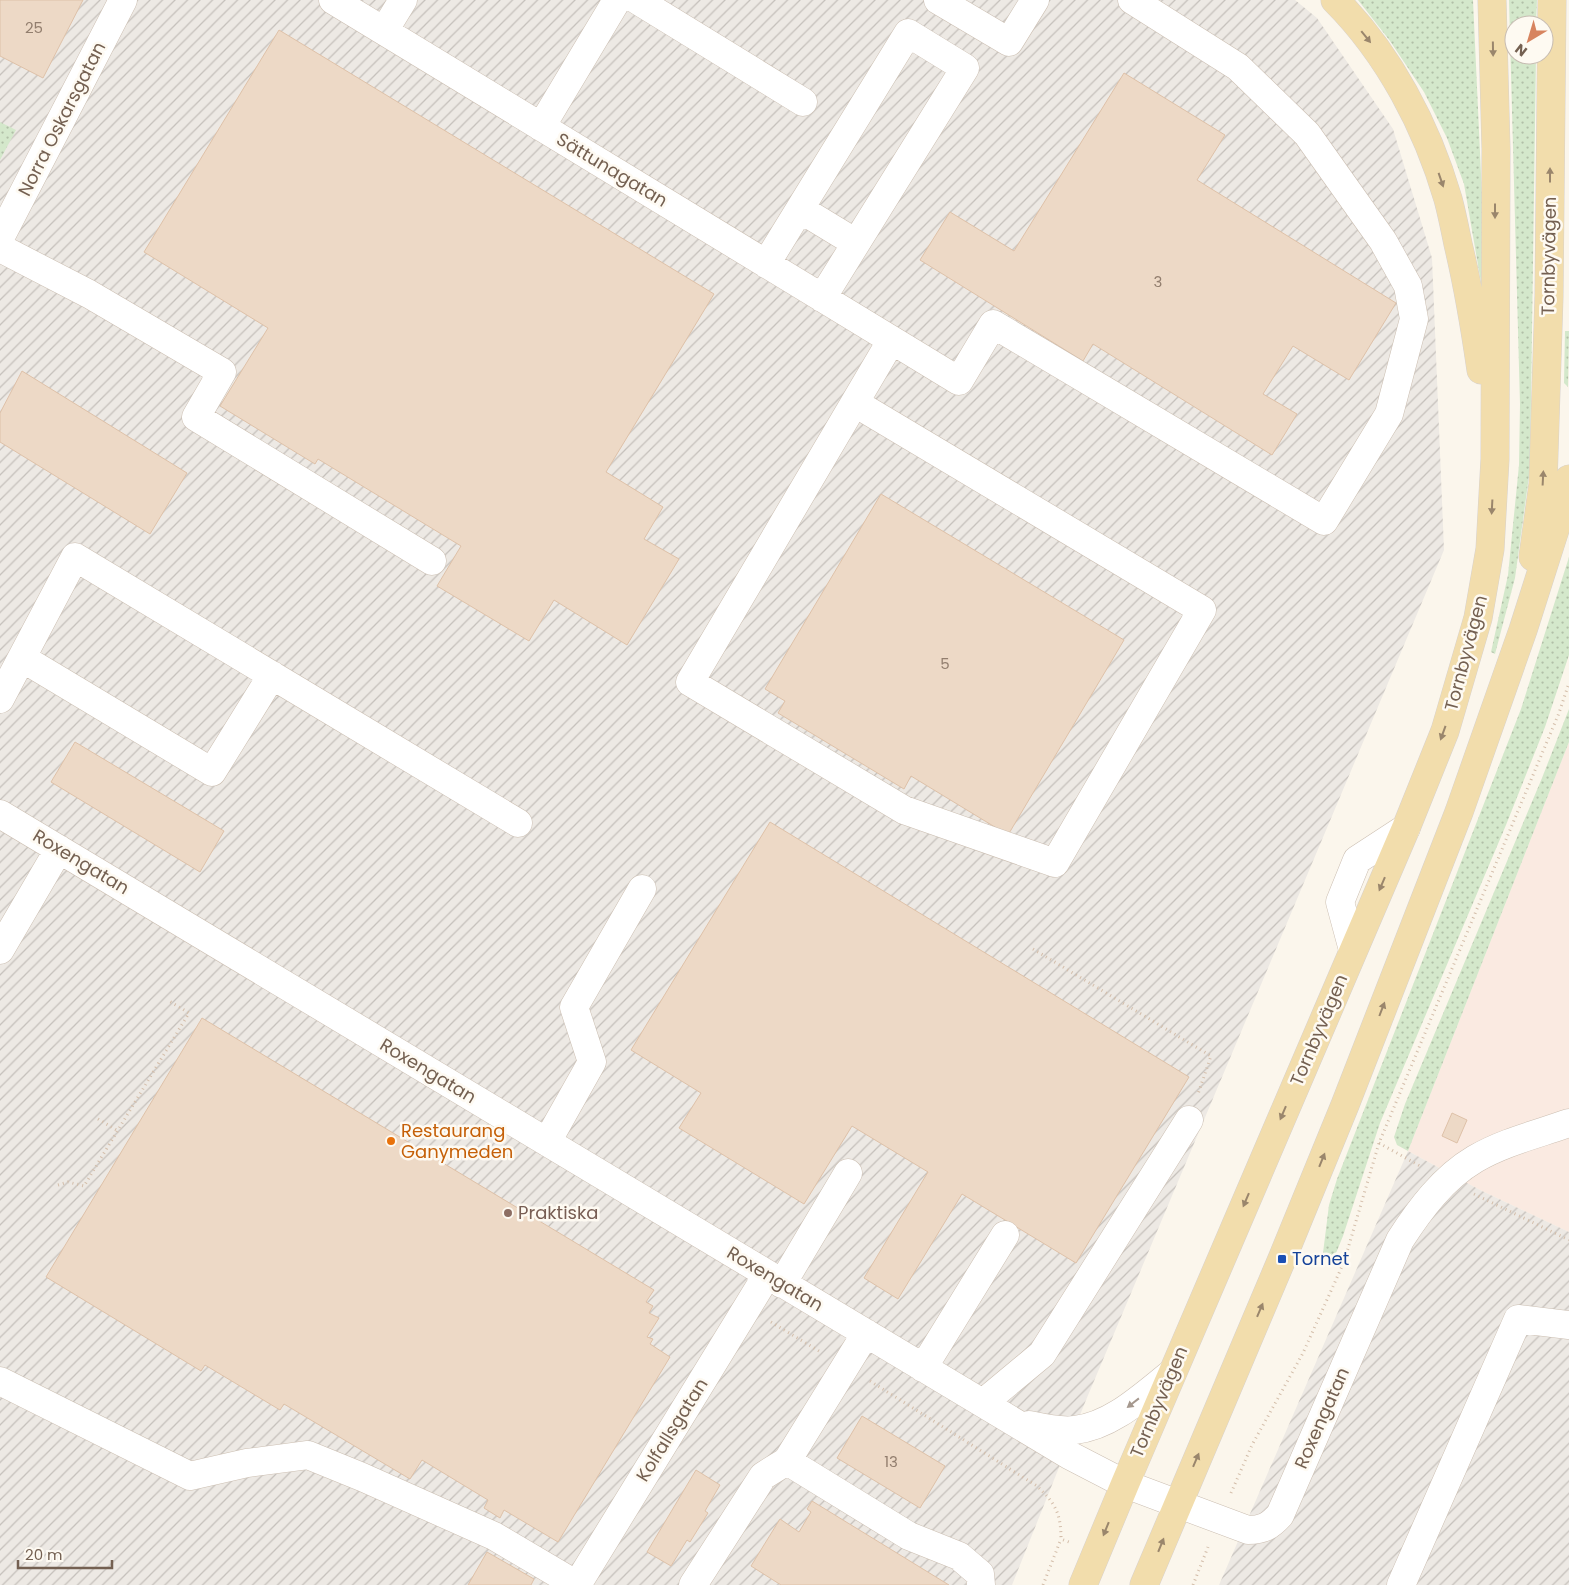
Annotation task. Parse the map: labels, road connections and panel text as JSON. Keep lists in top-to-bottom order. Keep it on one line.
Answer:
{"streets":{"main road":["Tornbyvägen"],"street":["Norra Oskarsgatan","Sättunagatan","Roxengatan","Kolfallsgatan"]},"crossings":[["Tornbyvägen","Roxengatan"],["Roxengatan","Kolfallsgatan"]],"places":{"other":["Restaurang Ganymeden","Praktiska"],"transit":["Tornet"]},"house_numbers":["25","3","5","13"],"scale_bar":"20 m","north":"bottom left"}
